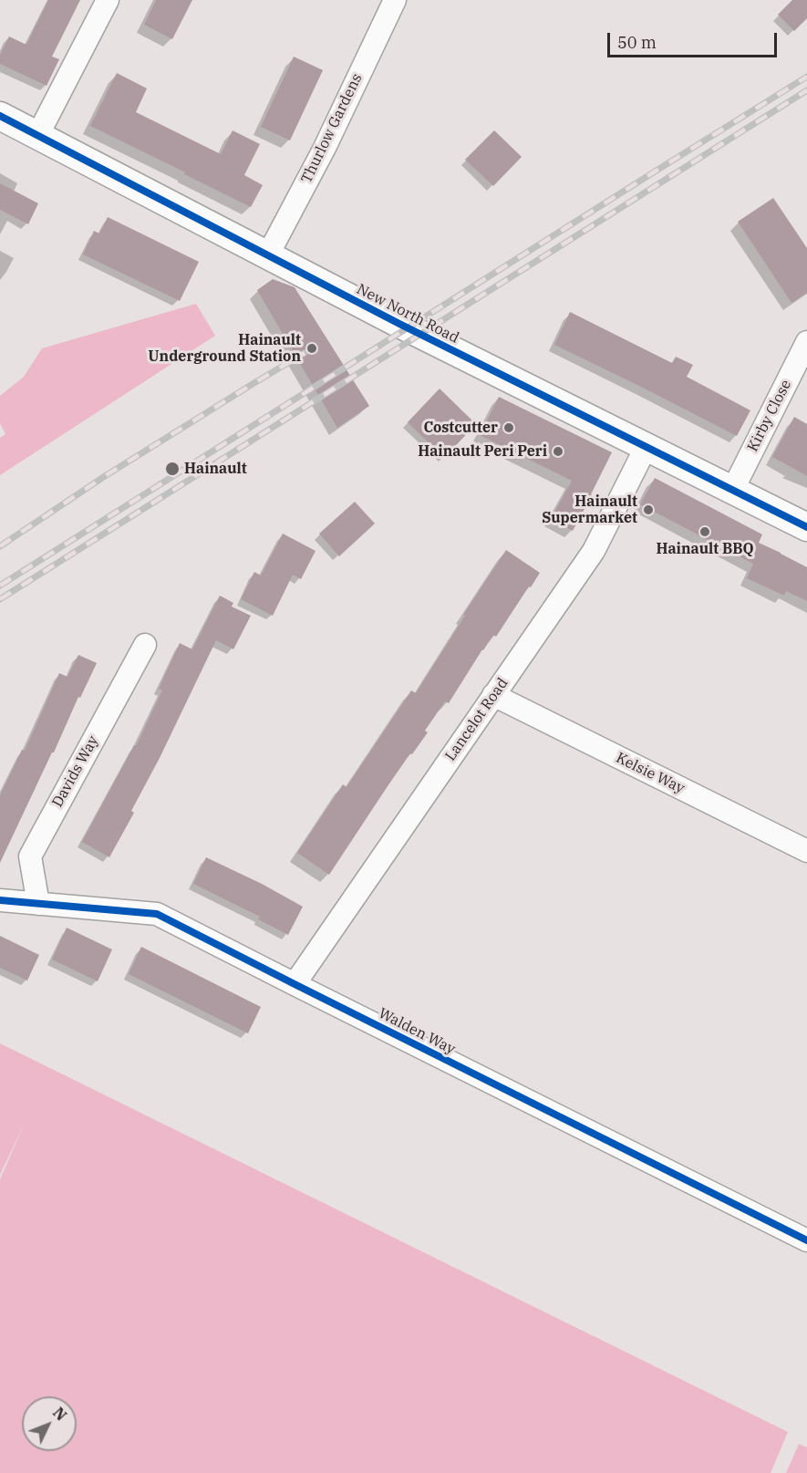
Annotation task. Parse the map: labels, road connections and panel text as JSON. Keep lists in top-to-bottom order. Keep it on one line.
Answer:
{"streets":{"street":["Thurlow Gardens","New North Road","Kirby Close","Lancelot Road","Davids Way","Kelsie Way","Walden Way"]},"crossings":[["Thurlow Gardens","New North Road"],["New North Road","Kirby Close"],["New North Road","Lancelot Road"],["Lancelot Road","Kelsie Way"],["Lancelot Road","Walden Way"],["Davids Way","Walden Way"]],"places":["Hainault Underground Station","Costcutter","Hainault Peri Peri","Hainault","Hainault Supermarket","Hainault BBQ"],"scale_bar":"50 m","north":"top right"}
